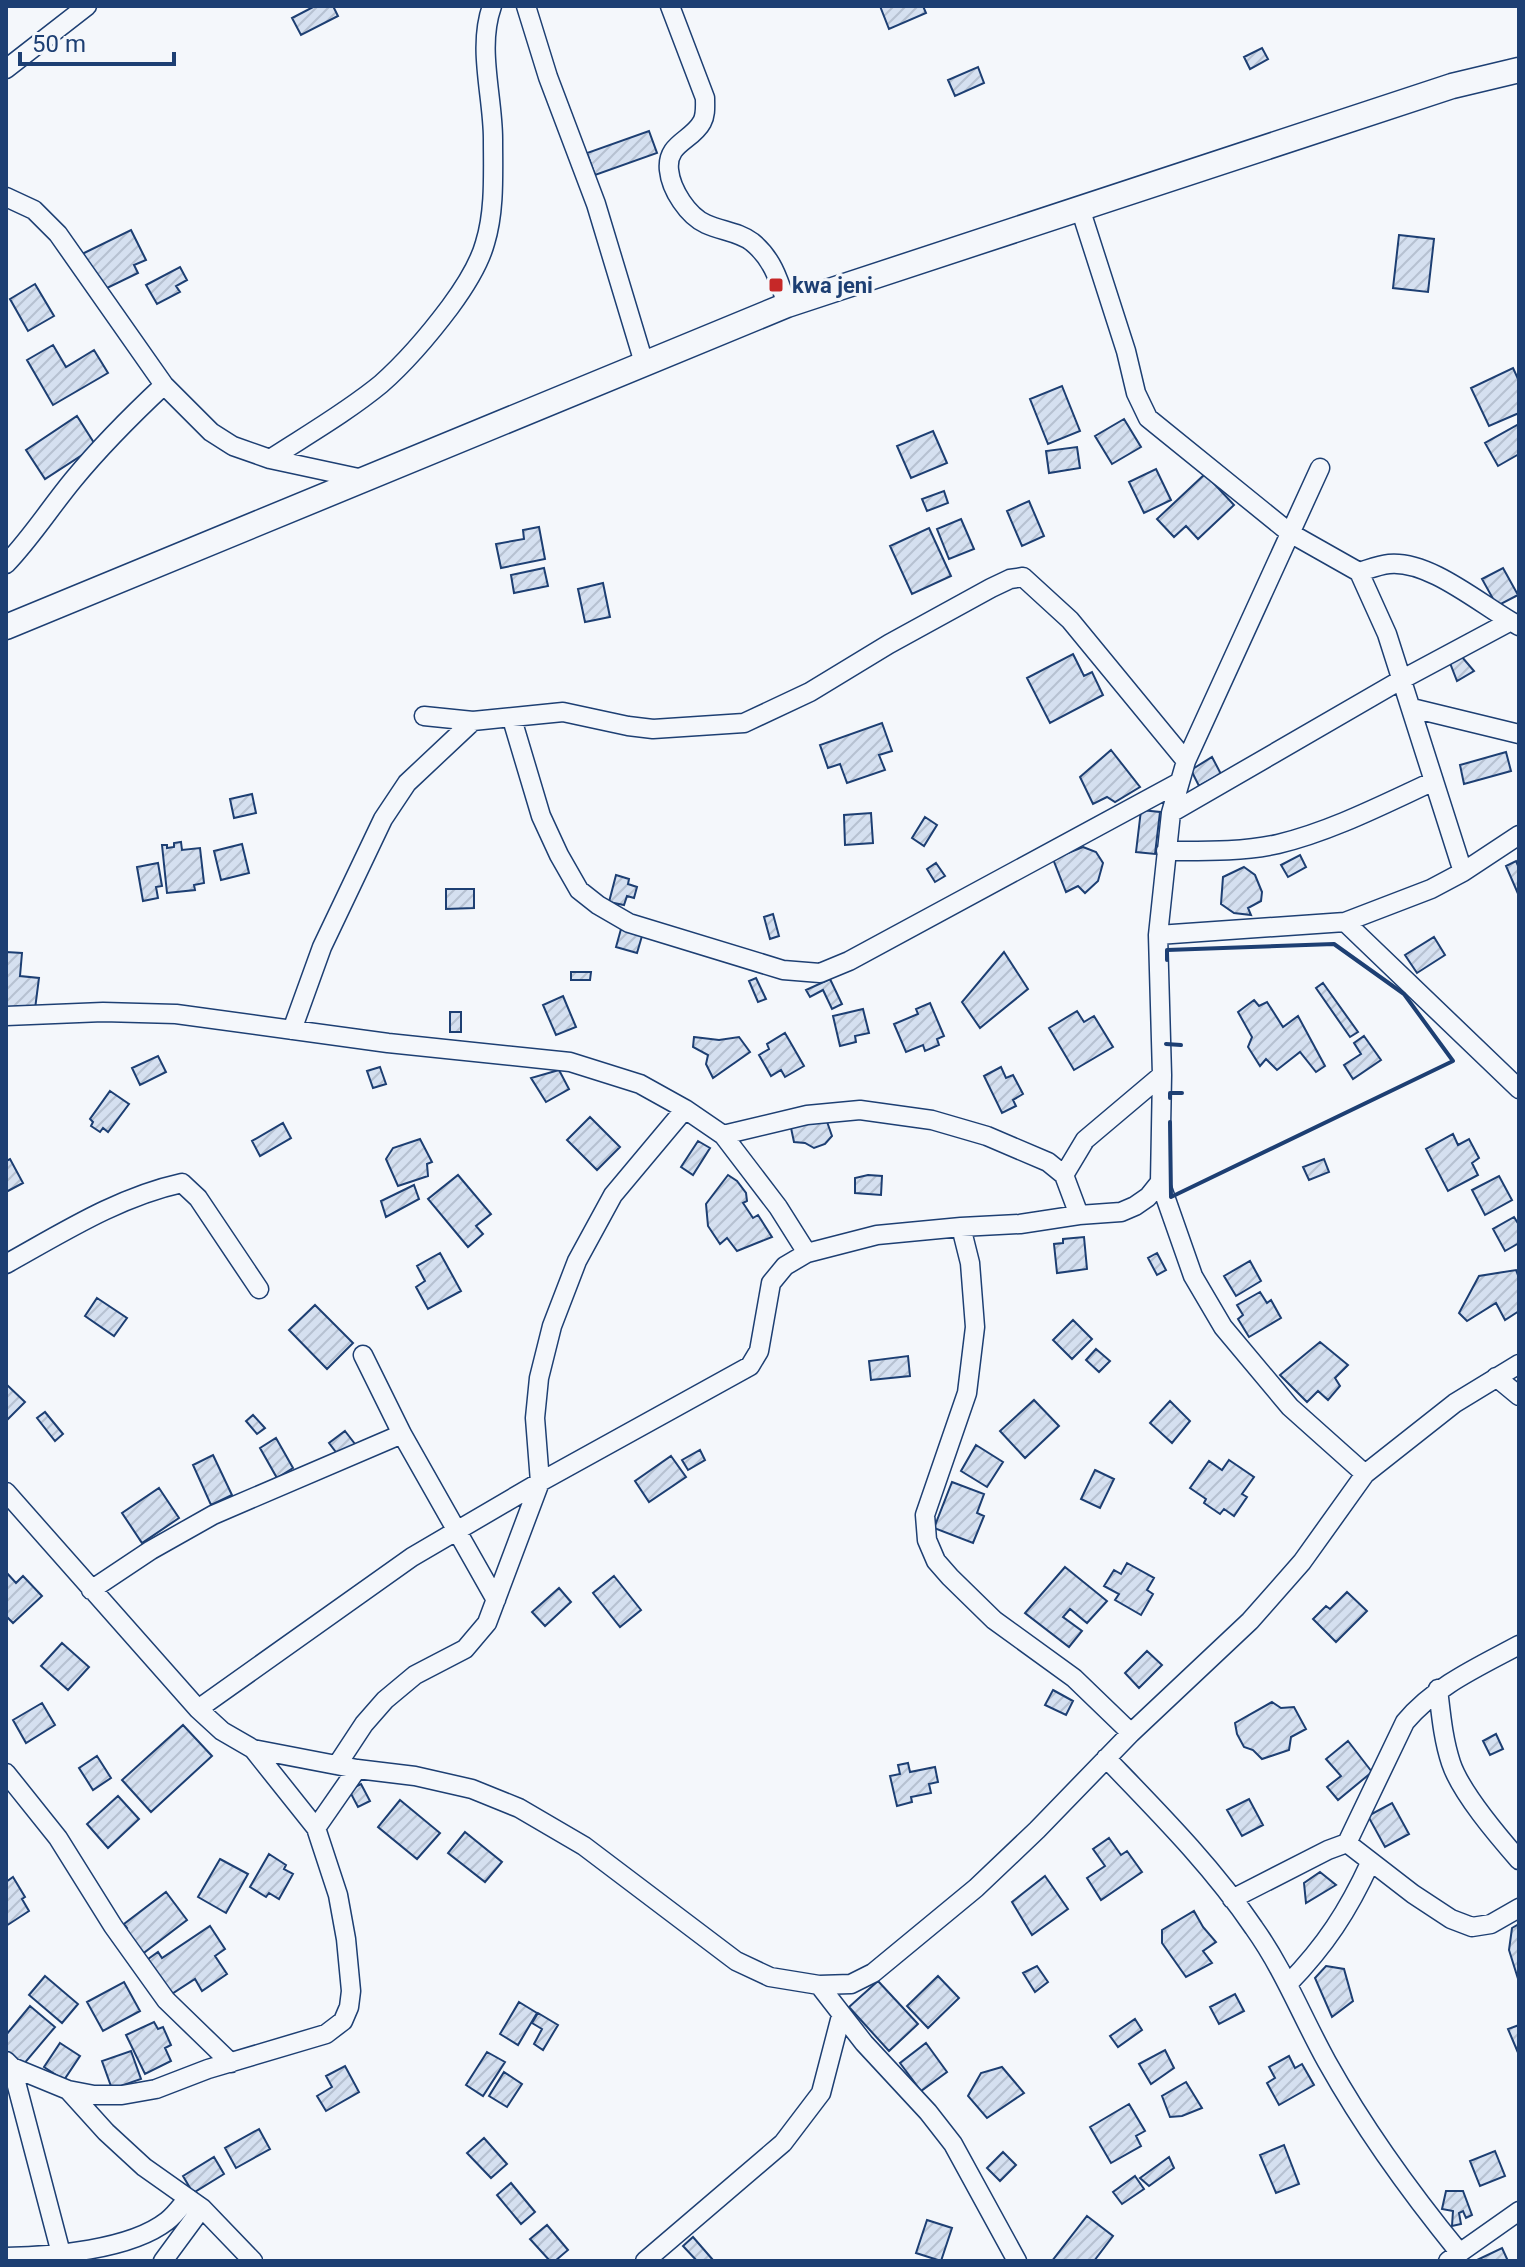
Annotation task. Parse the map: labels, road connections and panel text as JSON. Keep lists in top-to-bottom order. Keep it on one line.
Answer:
{"places":{"transit":["kwa jeni"]},"scale_bar":"50 m"}
